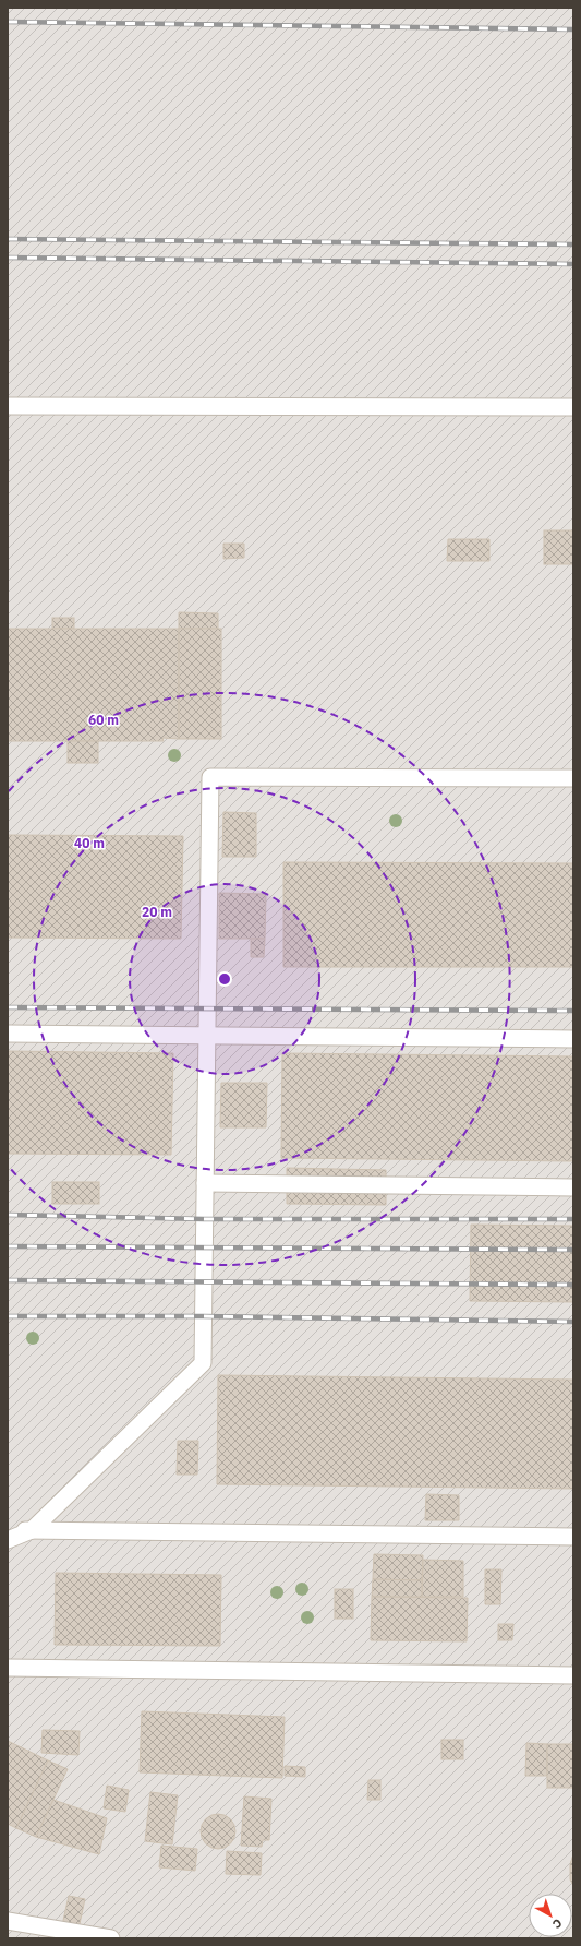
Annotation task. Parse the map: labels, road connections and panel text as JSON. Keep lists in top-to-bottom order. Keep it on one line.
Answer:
{"north":"bottom right","rings":["60 m","40 m","20 m"]}
